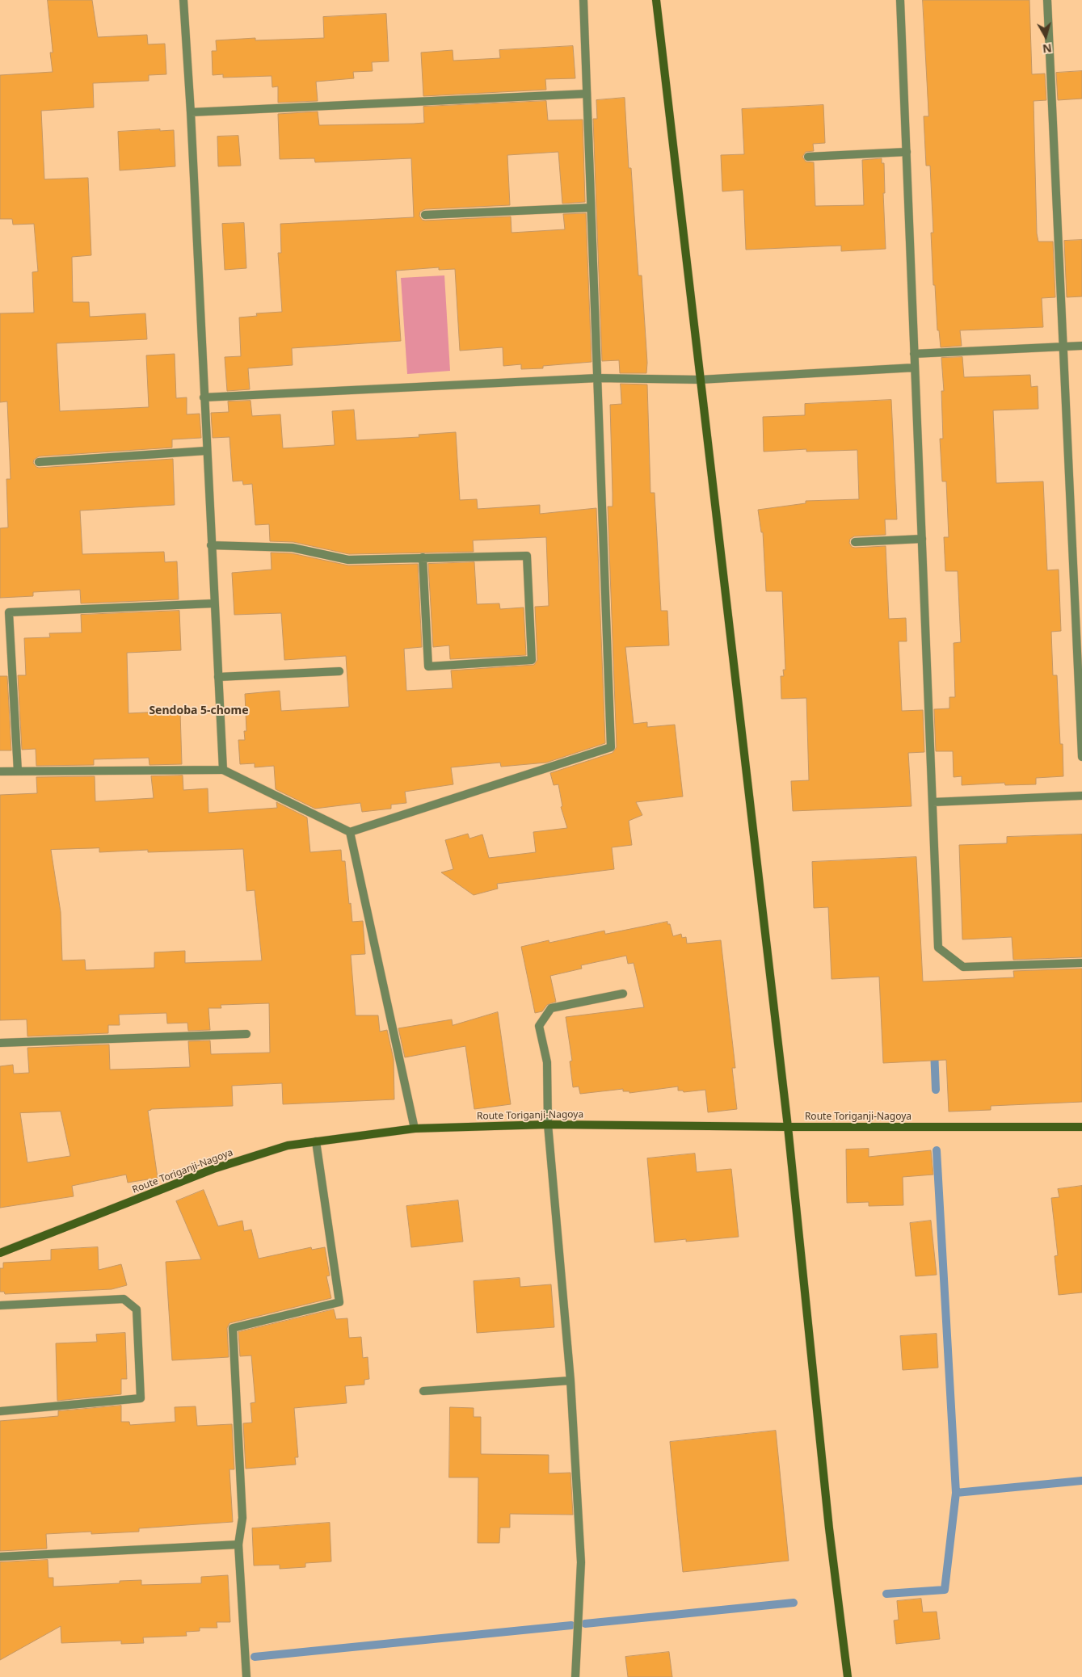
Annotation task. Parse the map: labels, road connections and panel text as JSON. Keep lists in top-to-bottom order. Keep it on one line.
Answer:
{"streets":{"street":["Route Toriganji-Nagoya"]},"districts":["Sendoba 5-chome"],"north":"bottom"}
